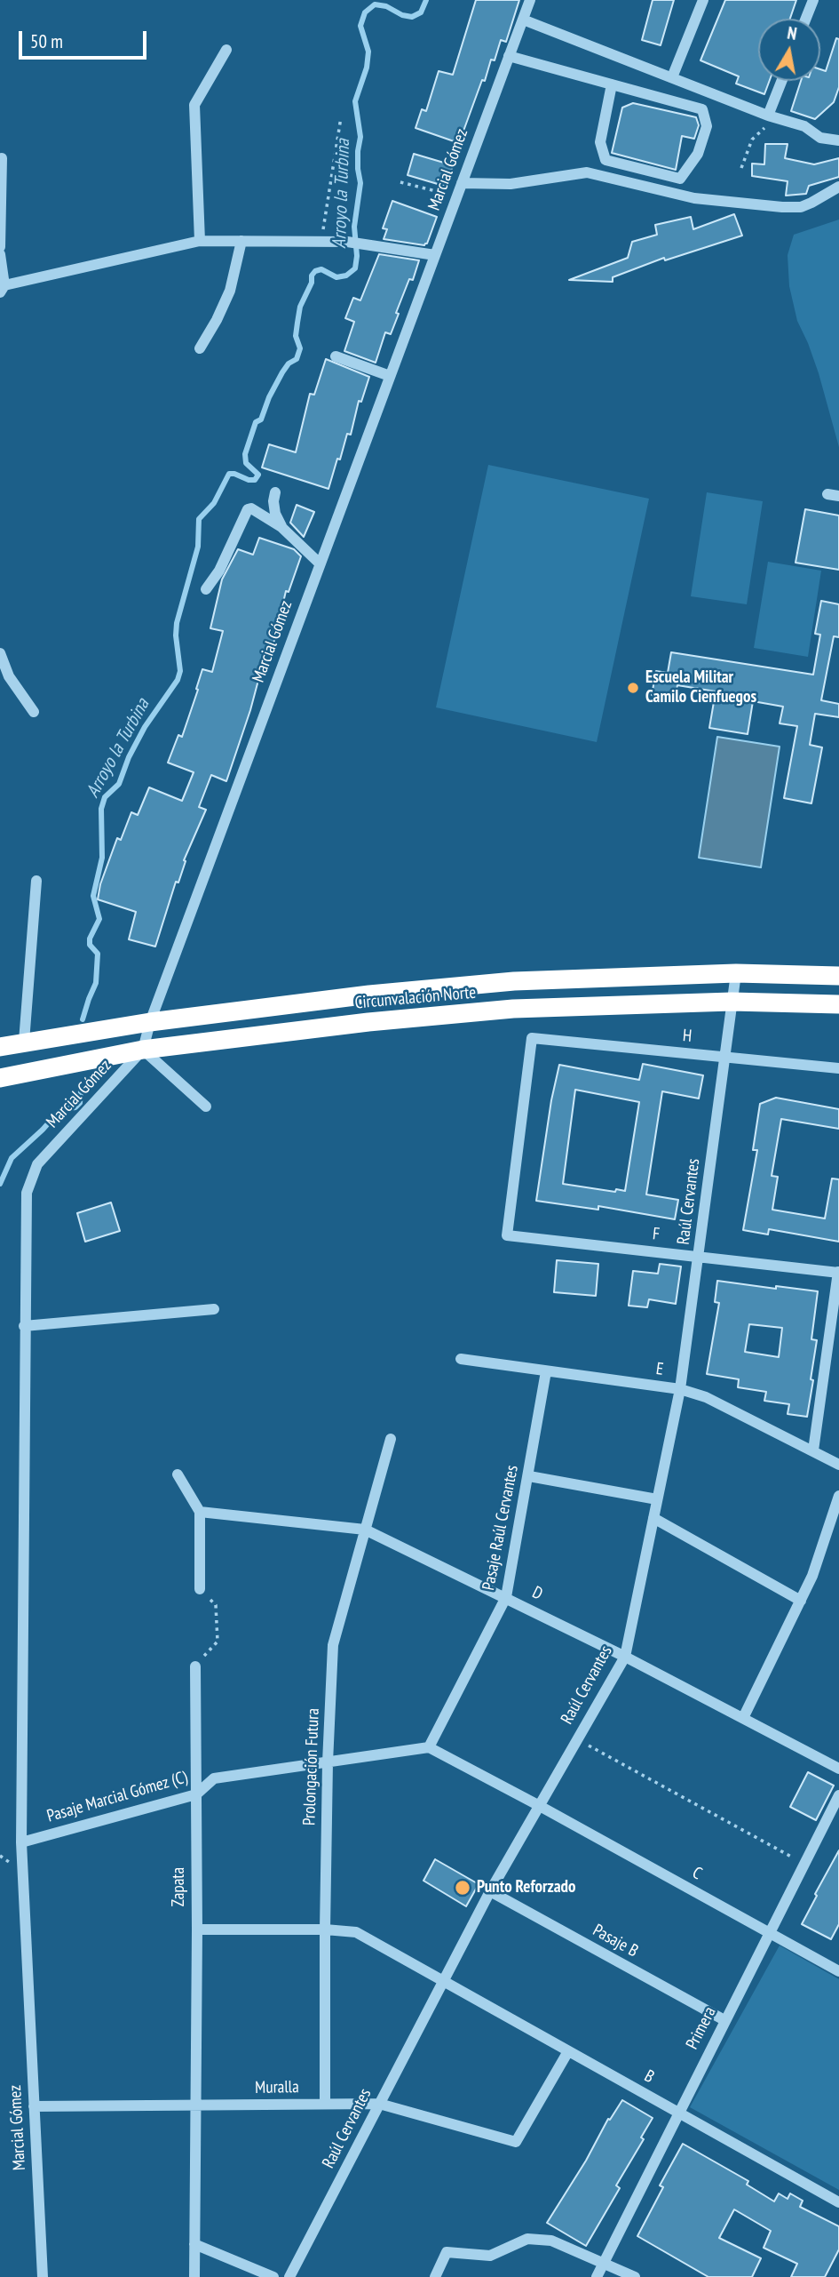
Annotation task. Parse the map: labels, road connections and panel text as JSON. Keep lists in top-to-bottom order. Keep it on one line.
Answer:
{"streets":{"highway":["Circunvalación Norte"],"street":["Marcial Gómez","H","Raúl Cervantes","F","E","Pasaje Raúl Cervantes","D","Prolongación Futura","Pasaje Marcial Gómez (C)","C","Zapata","Pasaje B","Primera","B","Muralla"]},"crossings":[["Marcial Gómez","Circunvalación Norte"],["Marcial Gómez","Pasaje Marcial Gómez (C)"],["Marcial Gómez","Muralla"],["Circunvalación Norte","Raúl Cervantes"],["H","Raúl Cervantes"],["H","F"],["Raúl Cervantes","F"],["Raúl Cervantes","E"],["Raúl Cervantes","D"],["Raúl Cervantes","C"],["Raúl Cervantes","Pasaje B"],["Raúl Cervantes","B"],["Raúl Cervantes","Muralla"],["E","Pasaje Raúl Cervantes"],["Pasaje Raúl Cervantes","D"],["Pasaje Raúl Cervantes","Pasaje Marcial Gómez (C)"],["D","Prolongación Futura"],["Prolongación Futura","Pasaje Marcial Gómez (C)"],["Prolongación Futura","B"],["Prolongación Futura","Muralla"],["Pasaje Marcial Gómez (C)","Zapata"],["C","Primera"],["Zapata","B"],["Zapata","Muralla"],["Pasaje B","Primera"],["Primera","B"],["B","Muralla"]],"water":["Arroyo la Turbina"],"places":["Escuela Militar Camilo Cienfuegos","Punto Reforzado"],"scale_bar":"50 m","north":"top"}
